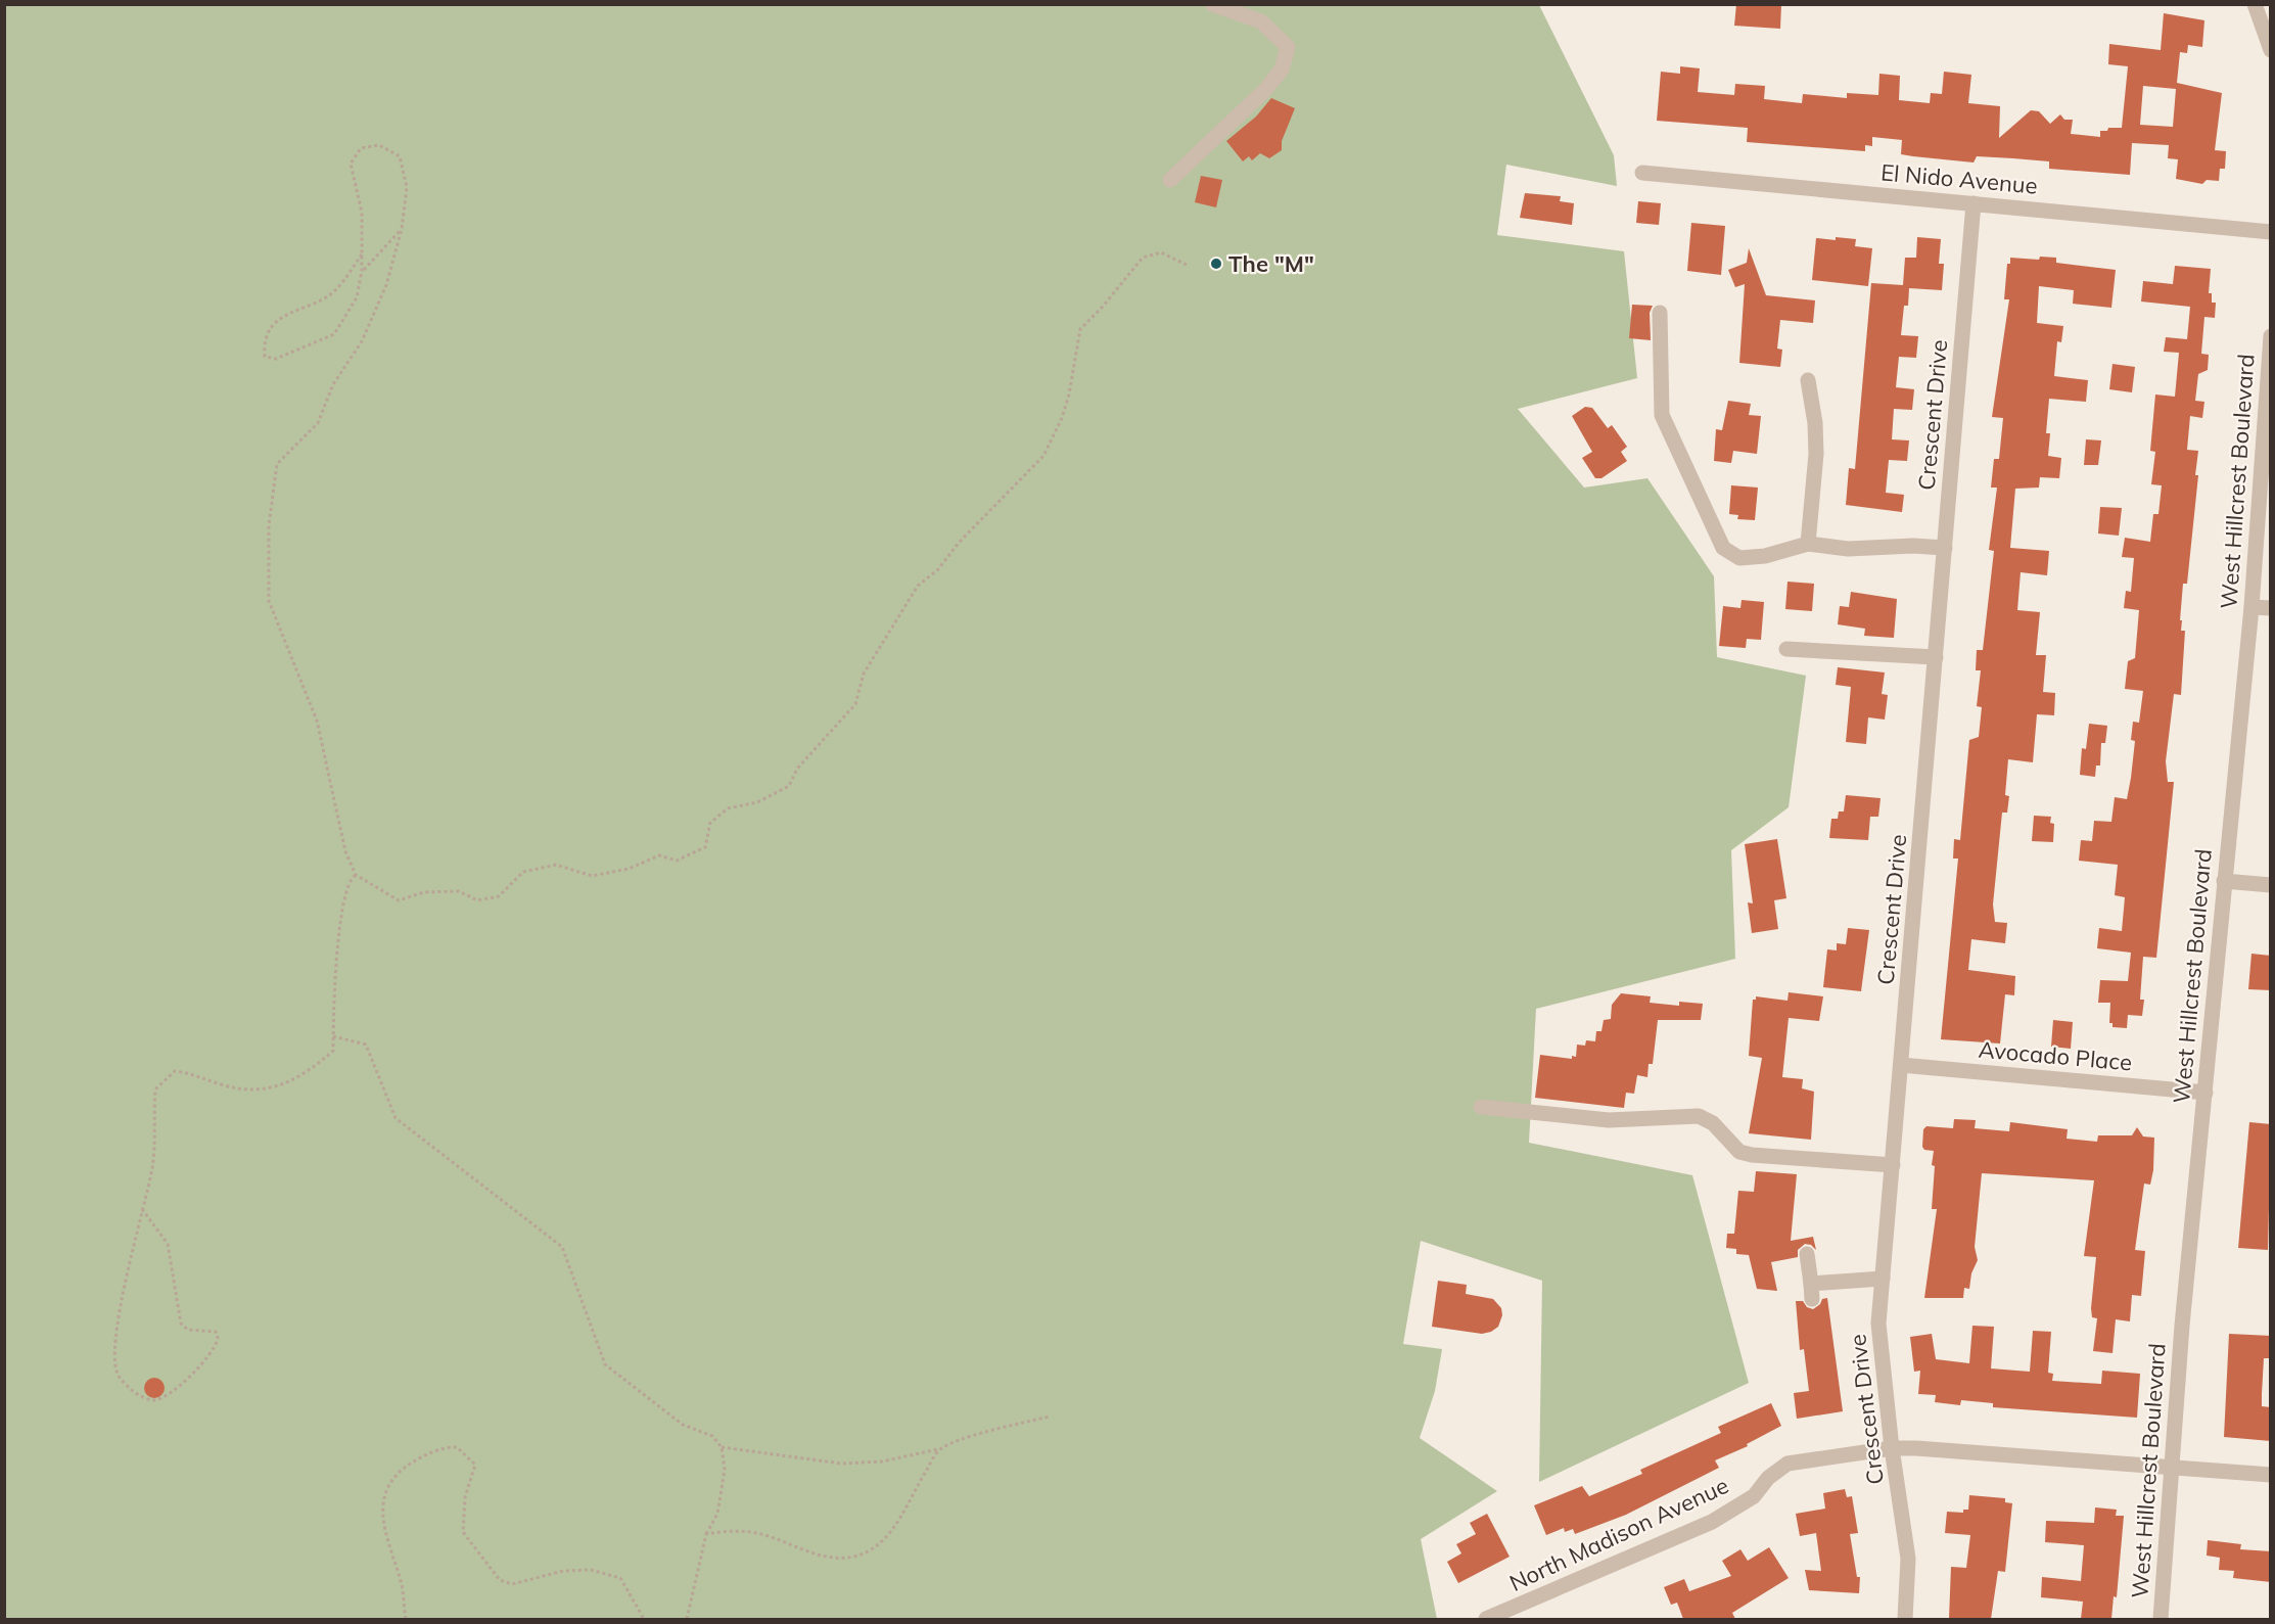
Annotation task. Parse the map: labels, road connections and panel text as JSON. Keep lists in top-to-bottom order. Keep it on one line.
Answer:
{"streets":{"street":["El Nido Avenue","Crescent Drive","West Hillcrest Boulevard","Avocado Place","North Madison Avenue"]},"crossings":[["El Nido Avenue","Crescent Drive"],["Crescent Drive","Avocado Place"],["Crescent Drive","North Madison Avenue"],["West Hillcrest Boulevard","Avocado Place"],["West Hillcrest Boulevard","North Madison Avenue"]],"places":["The \"M\""]}
